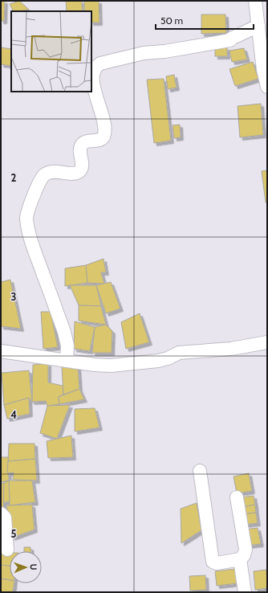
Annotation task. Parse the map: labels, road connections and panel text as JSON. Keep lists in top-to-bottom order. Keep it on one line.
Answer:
{"scale_bar":"50 m","north":"right","grid":{"rows":["2","3","4","5"]}}
